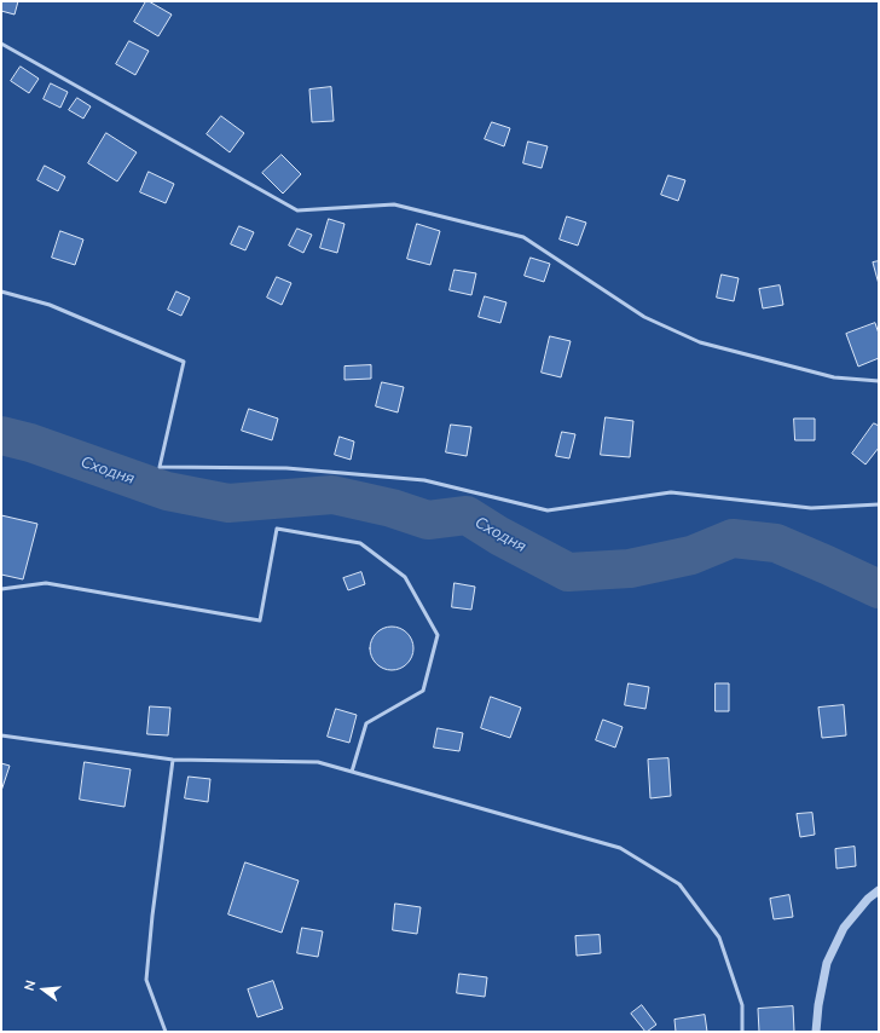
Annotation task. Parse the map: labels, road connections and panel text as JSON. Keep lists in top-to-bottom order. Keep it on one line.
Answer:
{"water":["Сходня"],"north":"left"}
